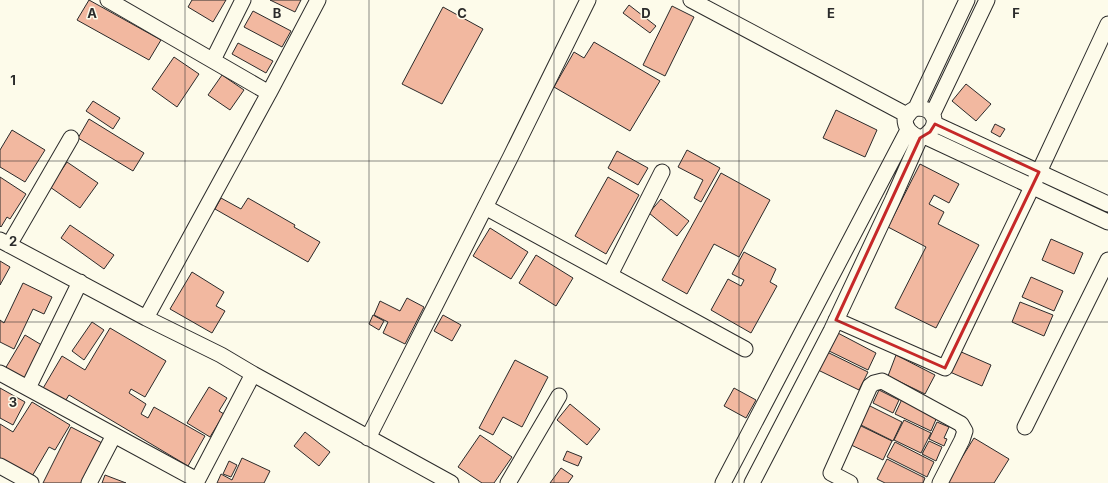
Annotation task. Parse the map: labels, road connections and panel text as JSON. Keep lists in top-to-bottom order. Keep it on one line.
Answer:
{"grid":{"columns":["A","B","C","D","E","F"],"rows":["1","2","3"]}}
